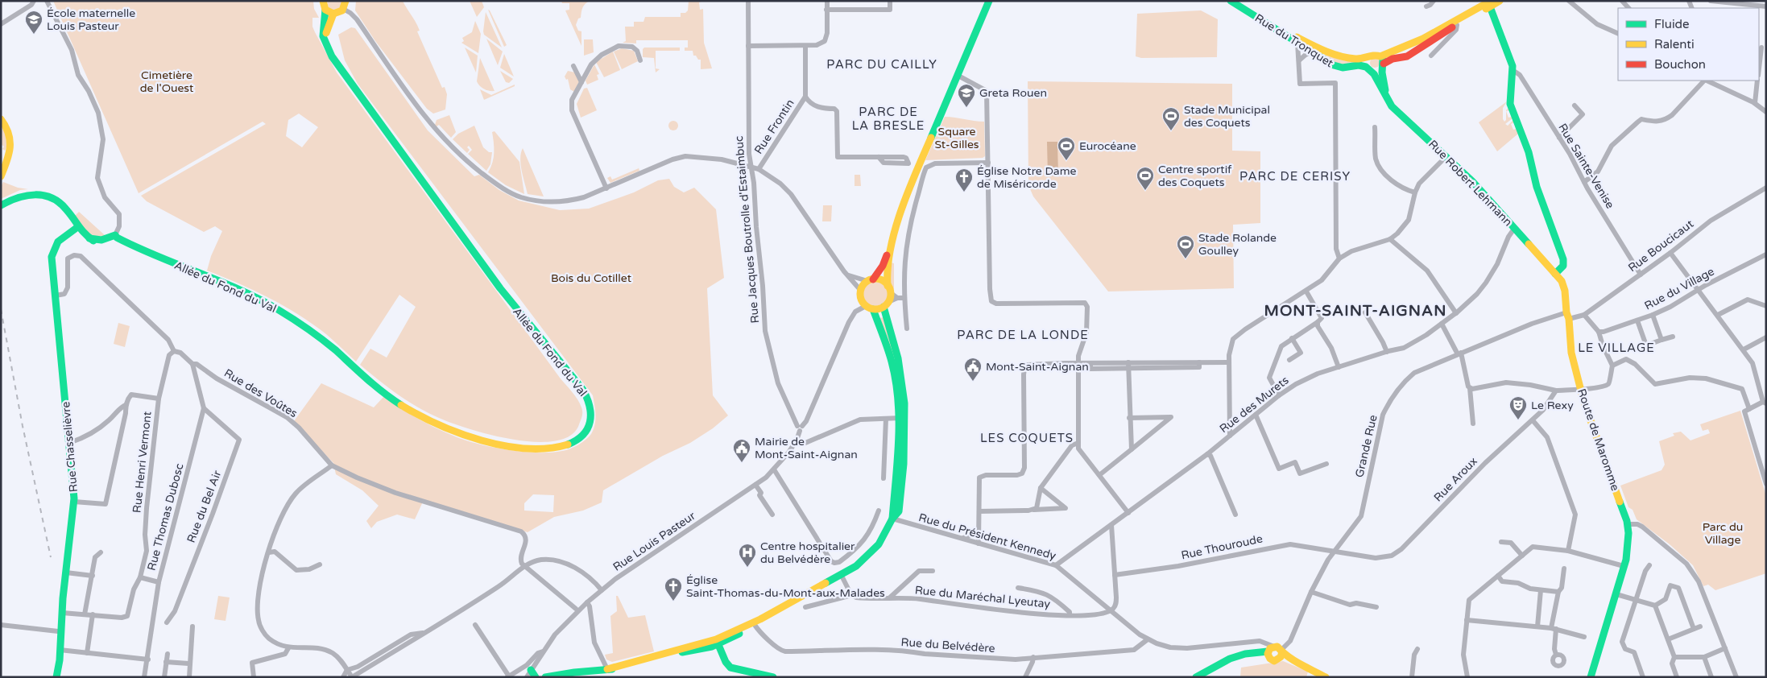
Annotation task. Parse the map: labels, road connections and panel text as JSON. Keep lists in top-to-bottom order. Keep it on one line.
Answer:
{"streets":{"street":["Rue du Tronquet","Rue Frontin","Rue Sainte-Venise","Rue Robert Lehmann","Rue Jacques Boutrolle d'Estaimbuc","Rue Boucicaut","Allée du Fond du Val","Rue du Village","Rue des Voûtes","Rue des Murets","Route de Maromme","Grande Rue","Rue Chasselièvre","Rue Henri Vermont","Rue Aroux","Rue du Bel Air","Rue Thomas Dubosc","Rue du Président Kennedy","Rue Louis Pasteur","Rue Thouroude","Rue du Maréchal Lyeutay","Rue du Belvédère"]},"crossings":[["Rue du Tronquet","Rue Robert Lehmann"],["Rue Sainte-Venise","Rue Boucicaut"],["Rue Robert Lehmann","Rue des Murets"],["Rue Robert Lehmann","Route de Maromme"],["Rue Jacques Boutrolle d'Estaimbuc","Rue Louis Pasteur"],["Rue Boucicaut","Route de Maromme"],["Rue Boucicaut","Grande Rue"],["Rue des Voûtes","Rue Chasselièvre"],["Rue des Voûtes","Rue Henri Vermont"],["Rue des Voûtes","Rue Thomas Dubosc"],["Rue des Murets","Rue du Président Kennedy"],["Route de Maromme","Grande Rue"],["Grande Rue","Rue Aroux"],["Grande Rue","Rue Thouroude"],["Rue Aroux","Rue Thouroude"],["Rue du Bel Air","Rue Thomas Dubosc"],["Rue du Président Kennedy","Rue du Maréchal Lyeutay"],["Rue du Président Kennedy","Rue du Belvédère"]],"districts":["PARC DU CAILLY","PARC DE LA BRESLE","PARC DE CERISY","MONT-SAINT-AIGNAN","PARC DE LA LONDE","LE VILLAGE","LES COQUETS"],"parks":["Cimetière de l'Ouest","Square St-Gilles","Bois du Cotillet","Parc du Village"],"places":{"school or university":["École maternelle Louis Pasteur","Greta Rouen"],"sports":["Stade Municipal des Coquets","Eurocéane","Centre sportif des Coquets","Stade Rolande Goulley"],"church":["Église Notre Dame de Miséricorde","Église Saint-Thomas-du-Mont-aux-Malades"],"public building":["Mont-Saint-Aignan","Mairie de Mont-Saint-Aignan"],"theatre":["Le Rexy"],"hospital":["Centre hospitalier du Belvédère"]},"legend":["Fluide","Ralenti","Bouchon"]}
